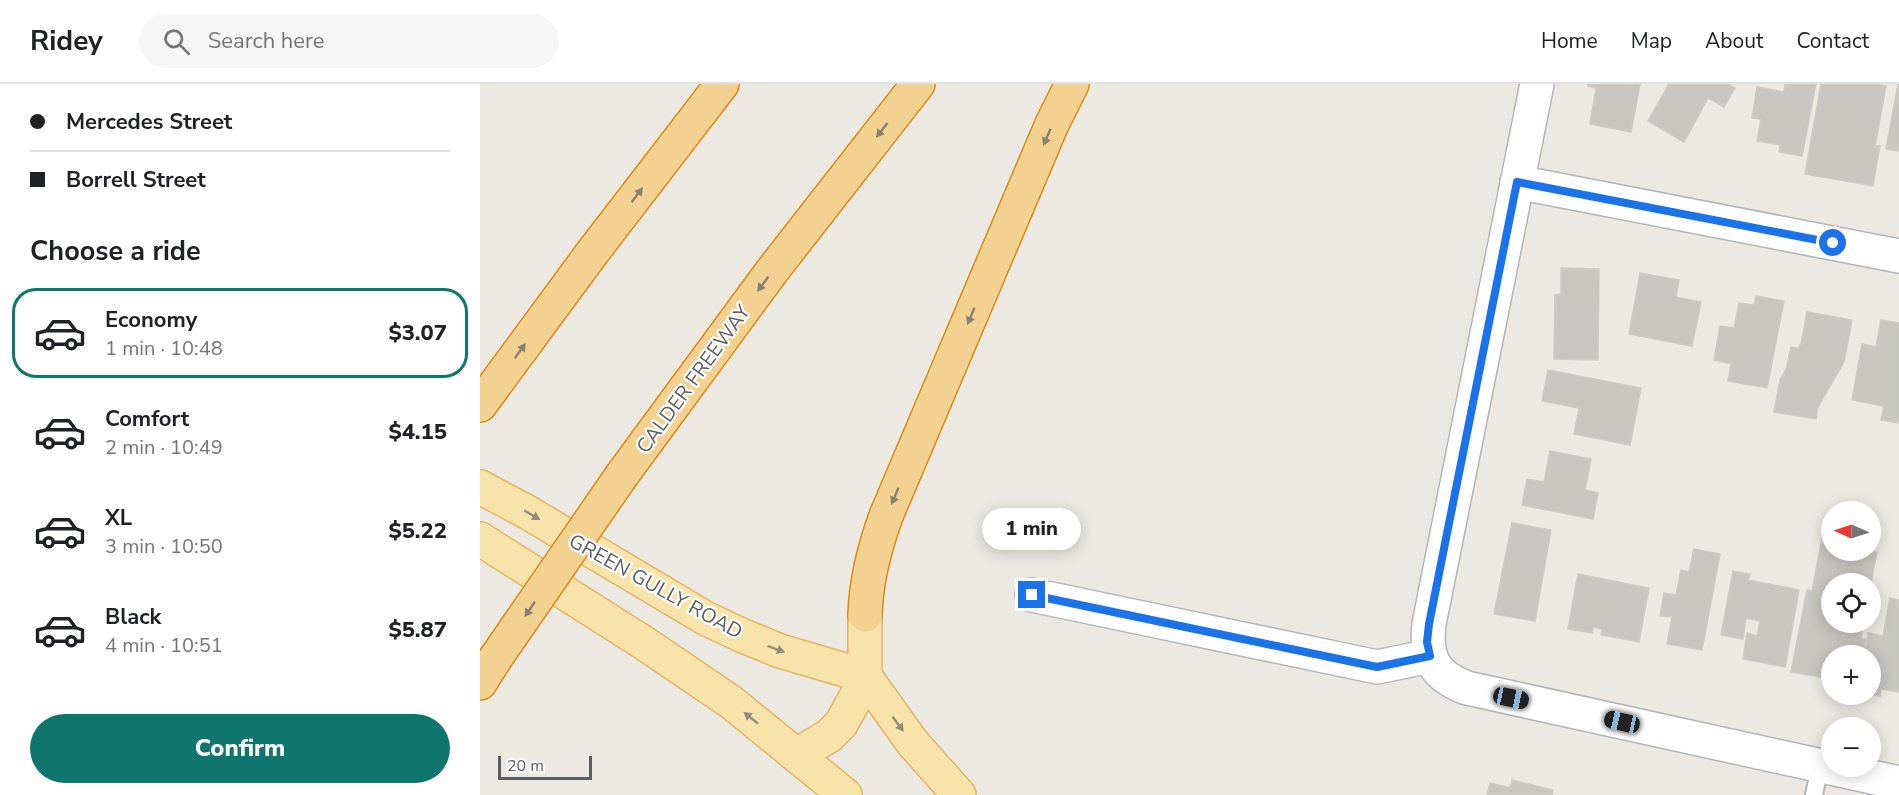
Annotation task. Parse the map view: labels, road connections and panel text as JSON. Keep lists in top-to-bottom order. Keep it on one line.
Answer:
{"streets":{"highway":["CALDER FREEWAY"],"main road":["GREEN GULLY ROAD"]},"scale_bar":"20 m","north":"left","page":{"header":"Ridey","search":"Search here","nav":["Home","Map","About","Contact"],"banner":["Mercedes Street","Borrell Street"],"heading":"Choose a ride","list":[{"name":"Economy","note":"1 min · 10:48","value":"$3.07"},{"name":"Comfort","note":"2 min · 10:49","value":"$4.15"},{"name":"XL","note":"3 min · 10:50","value":"$5.22"},{"name":"Black","note":"4 min · 10:51","value":"$5.87"}],"map_buttons":["+","−"],"bubble":"1 min","buttons":"Confirm","scale":"20 m"}}
